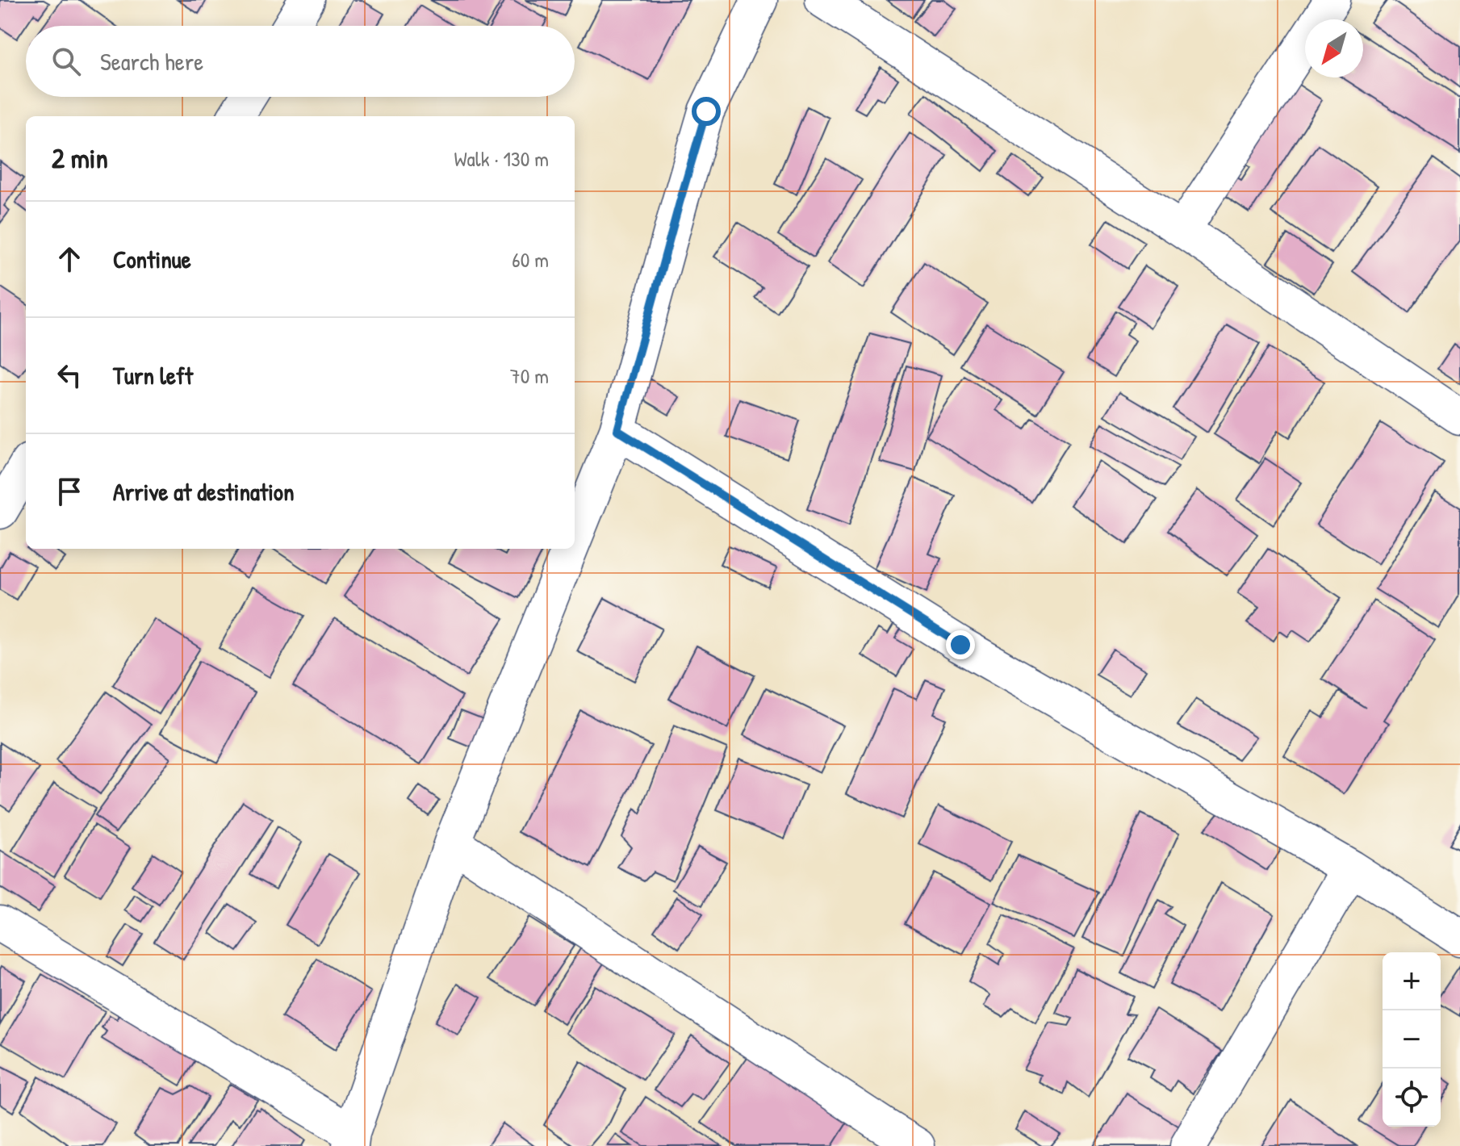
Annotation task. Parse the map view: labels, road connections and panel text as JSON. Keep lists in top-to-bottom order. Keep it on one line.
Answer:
{"north":"bottom left","page":{"search":"Search here","heading":["2 min","Walk · 130 m"],"list":[["Continue","60 m"],["Turn left","70 m"],"Arrive at destination"],"map_buttons":["+","−"]}}
